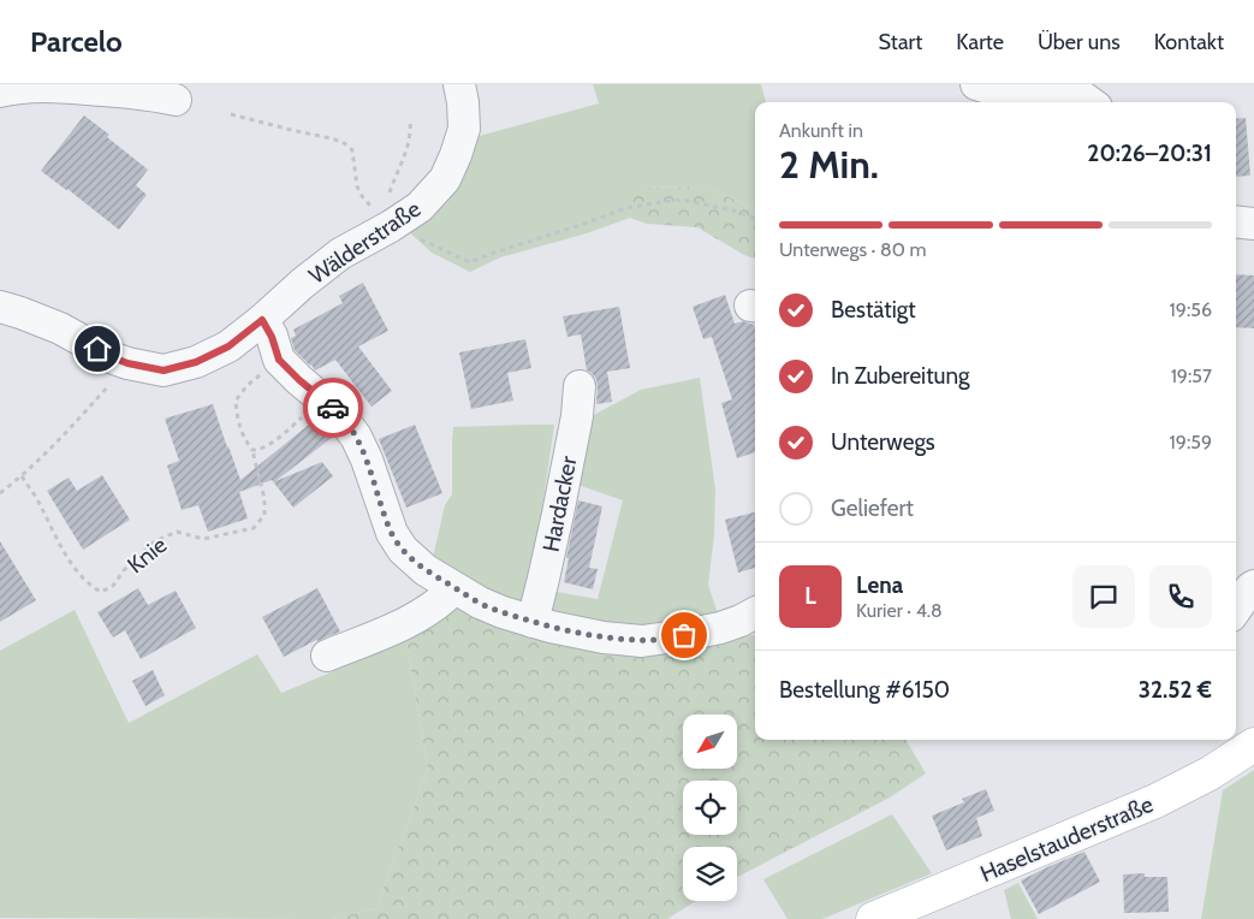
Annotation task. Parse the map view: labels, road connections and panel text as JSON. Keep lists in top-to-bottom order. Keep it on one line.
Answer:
{"streets":{"main road":["Haselstauderstraße"],"street":["Wälderstraße","Hardacker"],"path":["Knie"]},"north":"bottom left","page":{"header":"Parcelo","nav":["Start","Karte","Über uns","Kontakt"],"heading":["2 Min.","Ankunft in","20:26–20:31"],"panel":["Lena","Kurier · 4.8","Bestellung #6150","32.52 €"],"bar":"Unterwegs · 80 m","list":[["Bestätigt","19:56"],["In Zubereitung","19:57"],["Unterwegs","19:59"],"Geliefert"],"round":"L"}}
